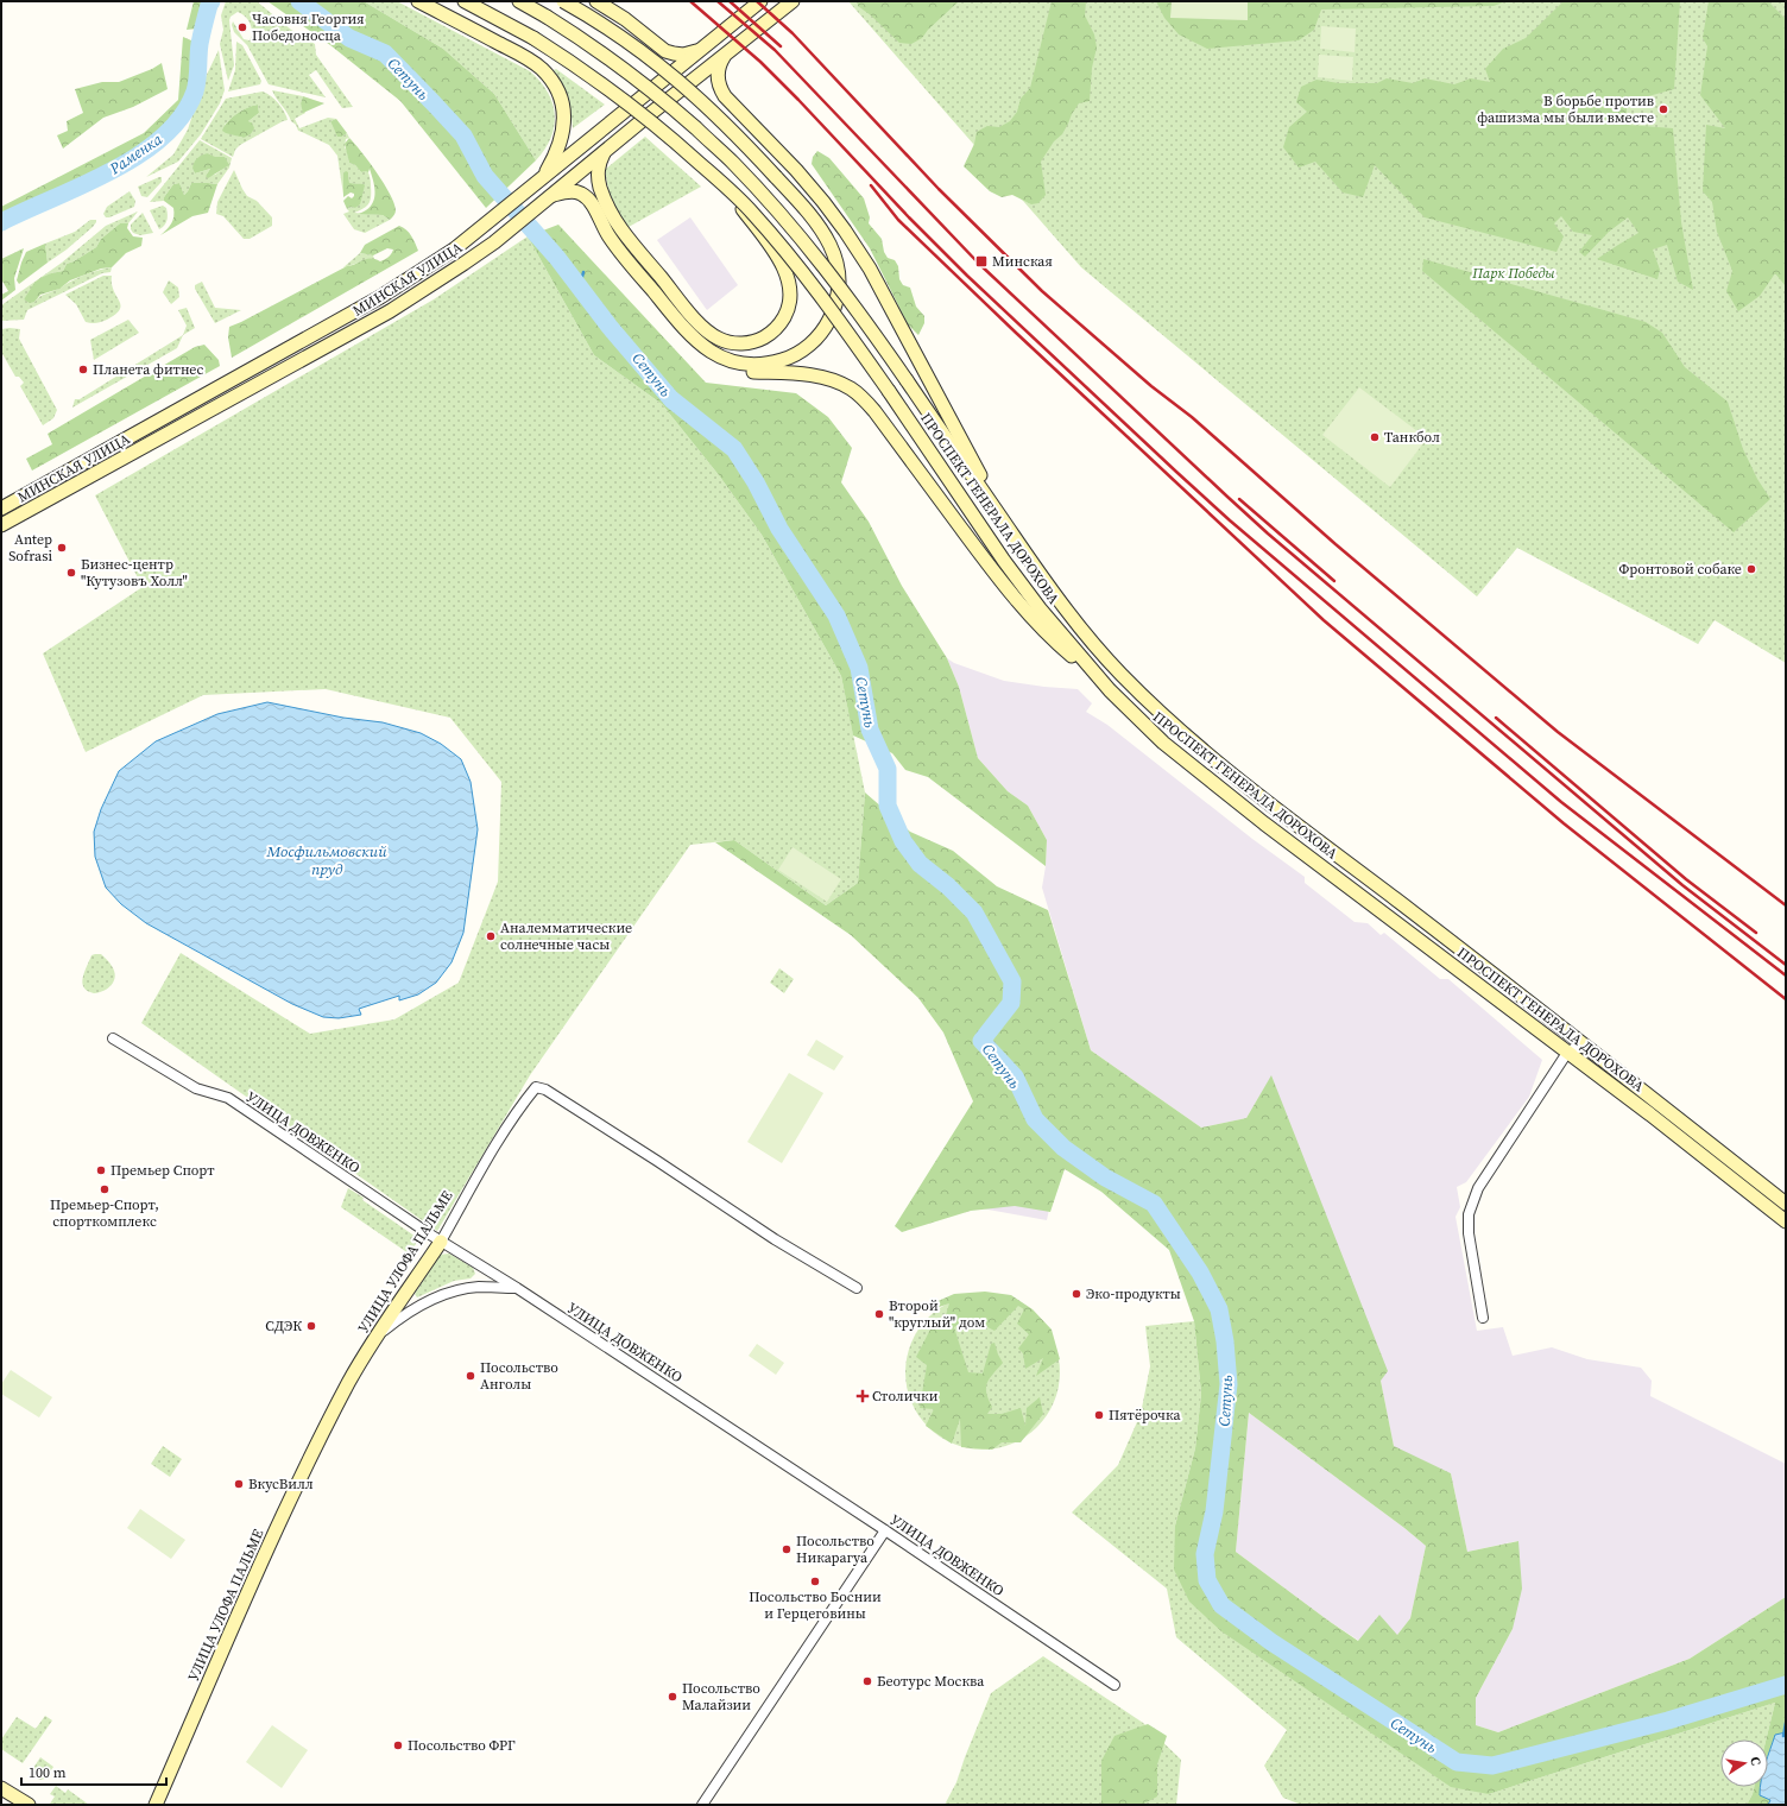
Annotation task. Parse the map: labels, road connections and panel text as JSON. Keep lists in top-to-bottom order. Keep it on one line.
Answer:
{"streets":{"main road":["МИНСКАЯ УЛИЦА","ПРОСПЕКТ ГЕНЕРАЛА ДОРОХОВА","УЛИЦА УЛОФА ПАЛЬМЕ"],"street":["УЛИЦА ДОВЖЕНКО"]},"crossings":[["УЛИЦА ДОВЖЕНКО","УЛИЦА УЛОФА ПАЛЬМЕ"]],"water":["Сетунь","Раменка","Мосфильмовский пруд"],"parks":["Парк Победы"],"places":{"other":["Часовня Георгия Победоносца","В борьбе против фашизма мы были вместе","Планета фитнес","Танкбол","Antep Sofrasi","Фронтовой собаке","Бизнес-центр \"Кутузовъ Холл\"","Аналемматические солнечные часы","Премьер Спорт","Премьер-Спорт, спорткомплекс","Эко-продукты","Второй \"круглый\" дом","СДЭК","Посольство Анголы","Пятёрочка","ВкусВилл","Посольство Никарагуа","Посольство Боснии и Герцеговины","Беотурс Москва","Посольство Малайзии","Посольство ФРГ"],"transit":["Минская"],"health":["Столички"]},"scale_bar":"100 m","north":"right"}
